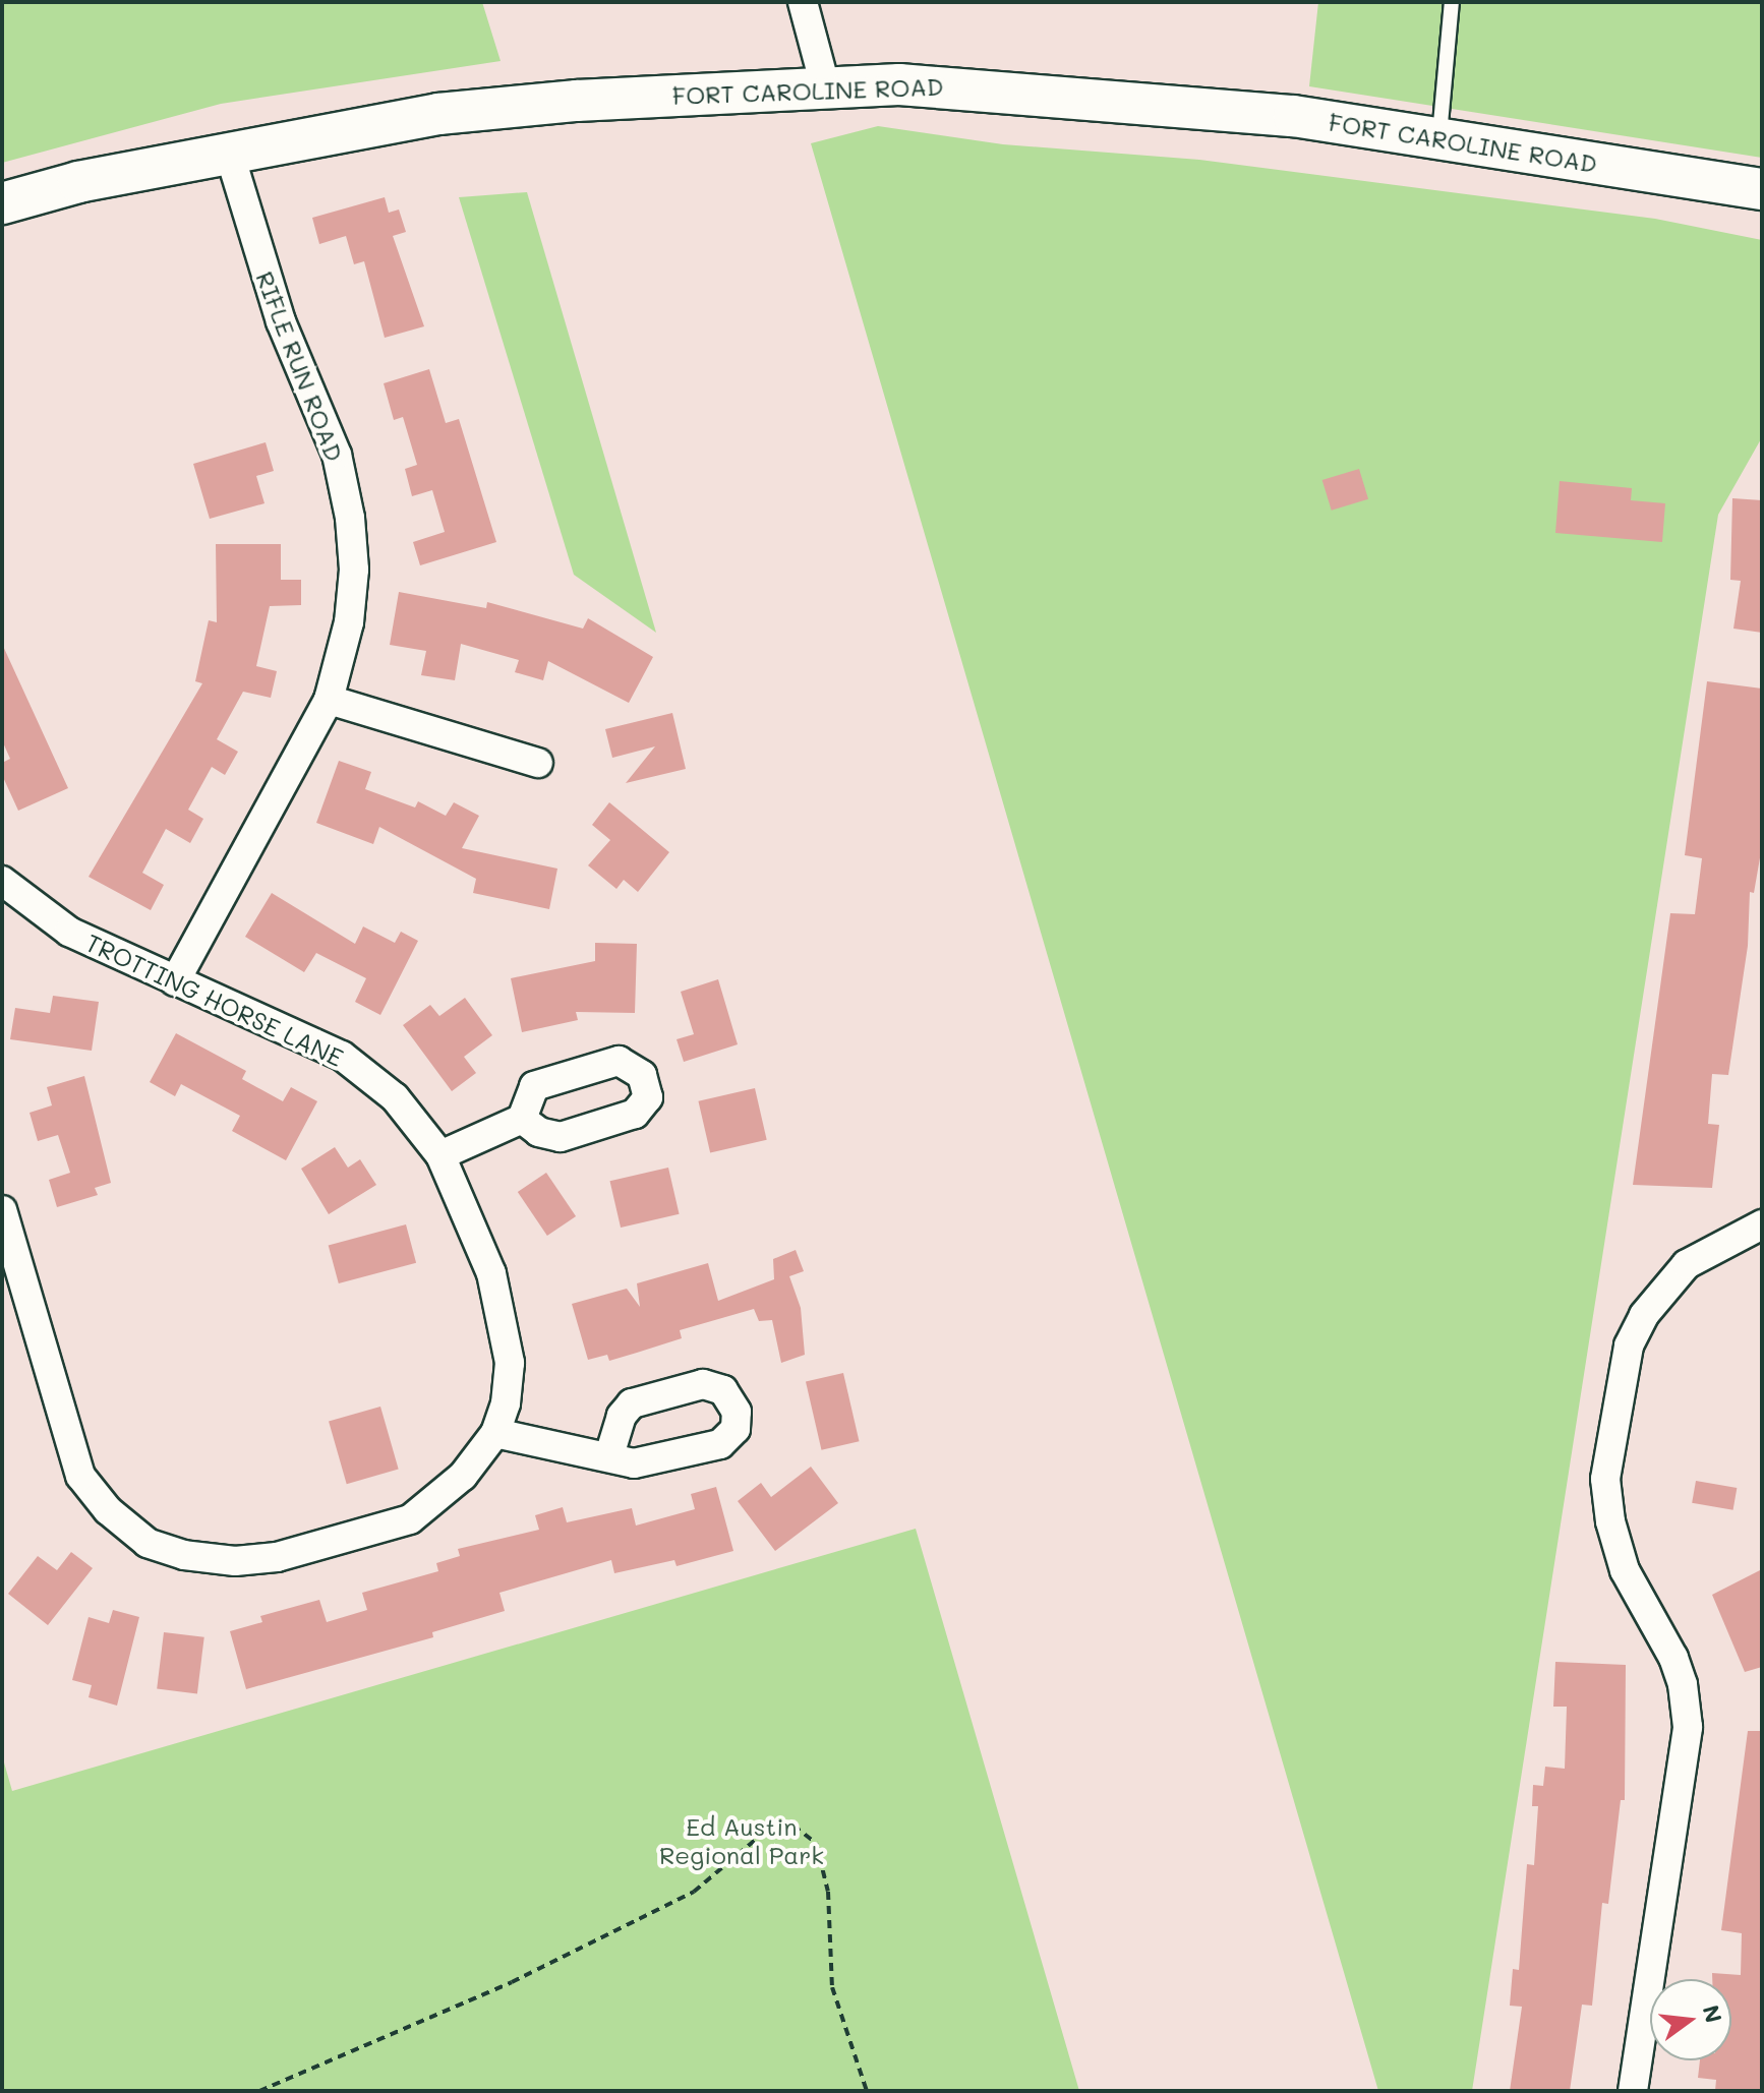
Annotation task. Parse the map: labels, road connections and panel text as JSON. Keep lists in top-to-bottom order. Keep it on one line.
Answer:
{"streets":{"street":["FORT CAROLINE ROAD","RIFLE RUN ROAD","TROTTING HORSE LANE"]},"crossings":[["FORT CAROLINE ROAD","RIFLE RUN ROAD"],["RIFLE RUN ROAD","TROTTING HORSE LANE"]],"parks":["Ed Austin Regional Park"],"north":"right"}
